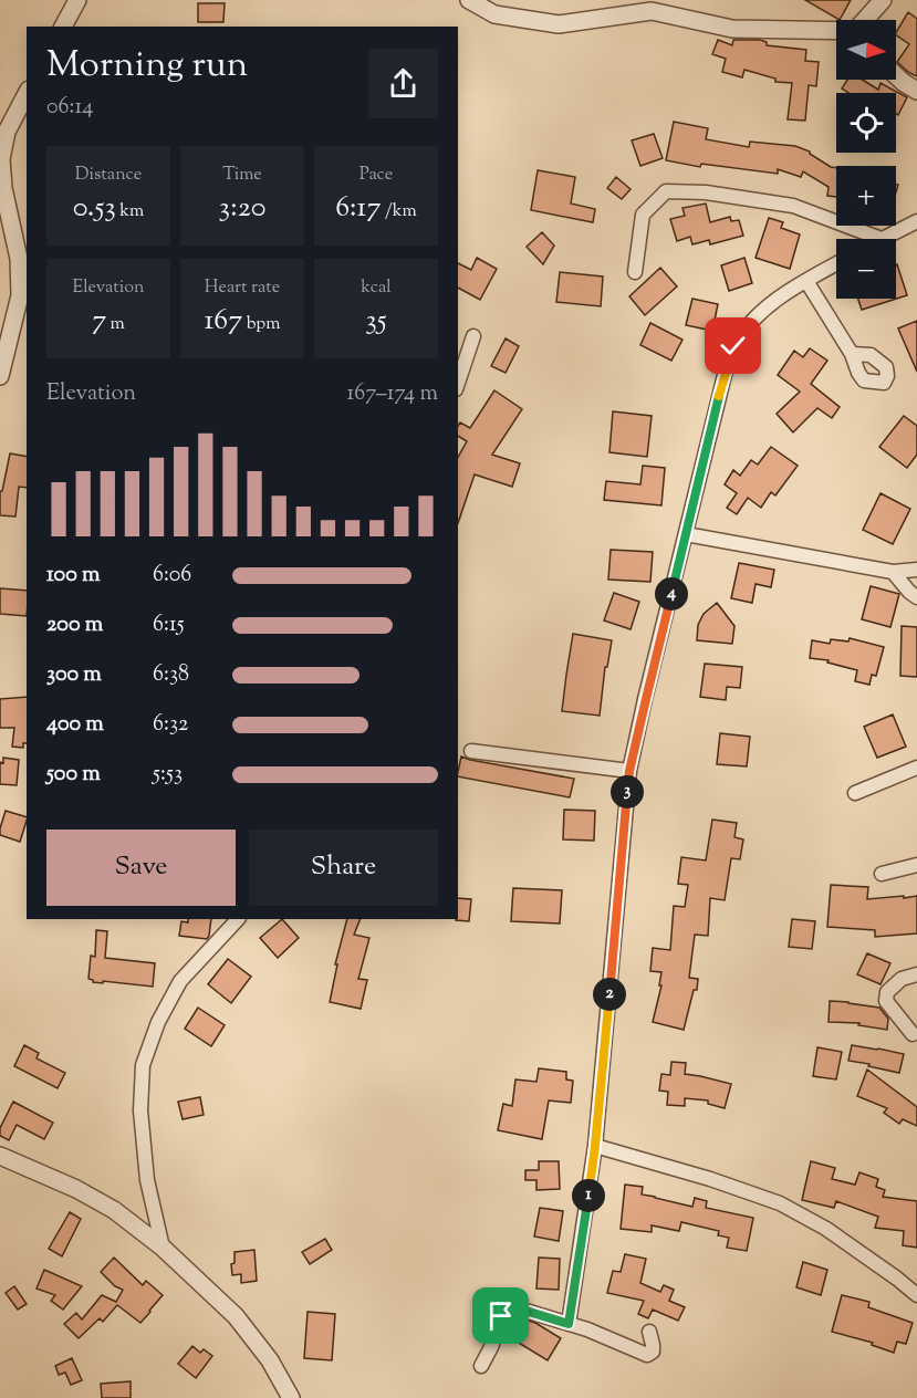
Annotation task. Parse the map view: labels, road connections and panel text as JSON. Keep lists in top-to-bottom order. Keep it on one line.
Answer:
{"north":"right","page":{"map_buttons":["+","−"],"heading":["Morning run","06:14"],"stats":[["Distance","0.53 km"],["Time","3:20"],["Pace","6:17 /km"],["Elevation","7 m"],["Heart rate","167 bpm"],["kcal","35"]],"chart":["Elevation","167–174 m"],"list":[{"name":"100 m","note":"6:06"},{"name":"200 m","note":"6:15"},{"name":"300 m","note":"6:38"},{"name":"400 m","note":"6:32"},{"name":"500 m","note":"5:53"}],"pins":["4","3","2","1"],"buttons":["Save","Share"]}}
